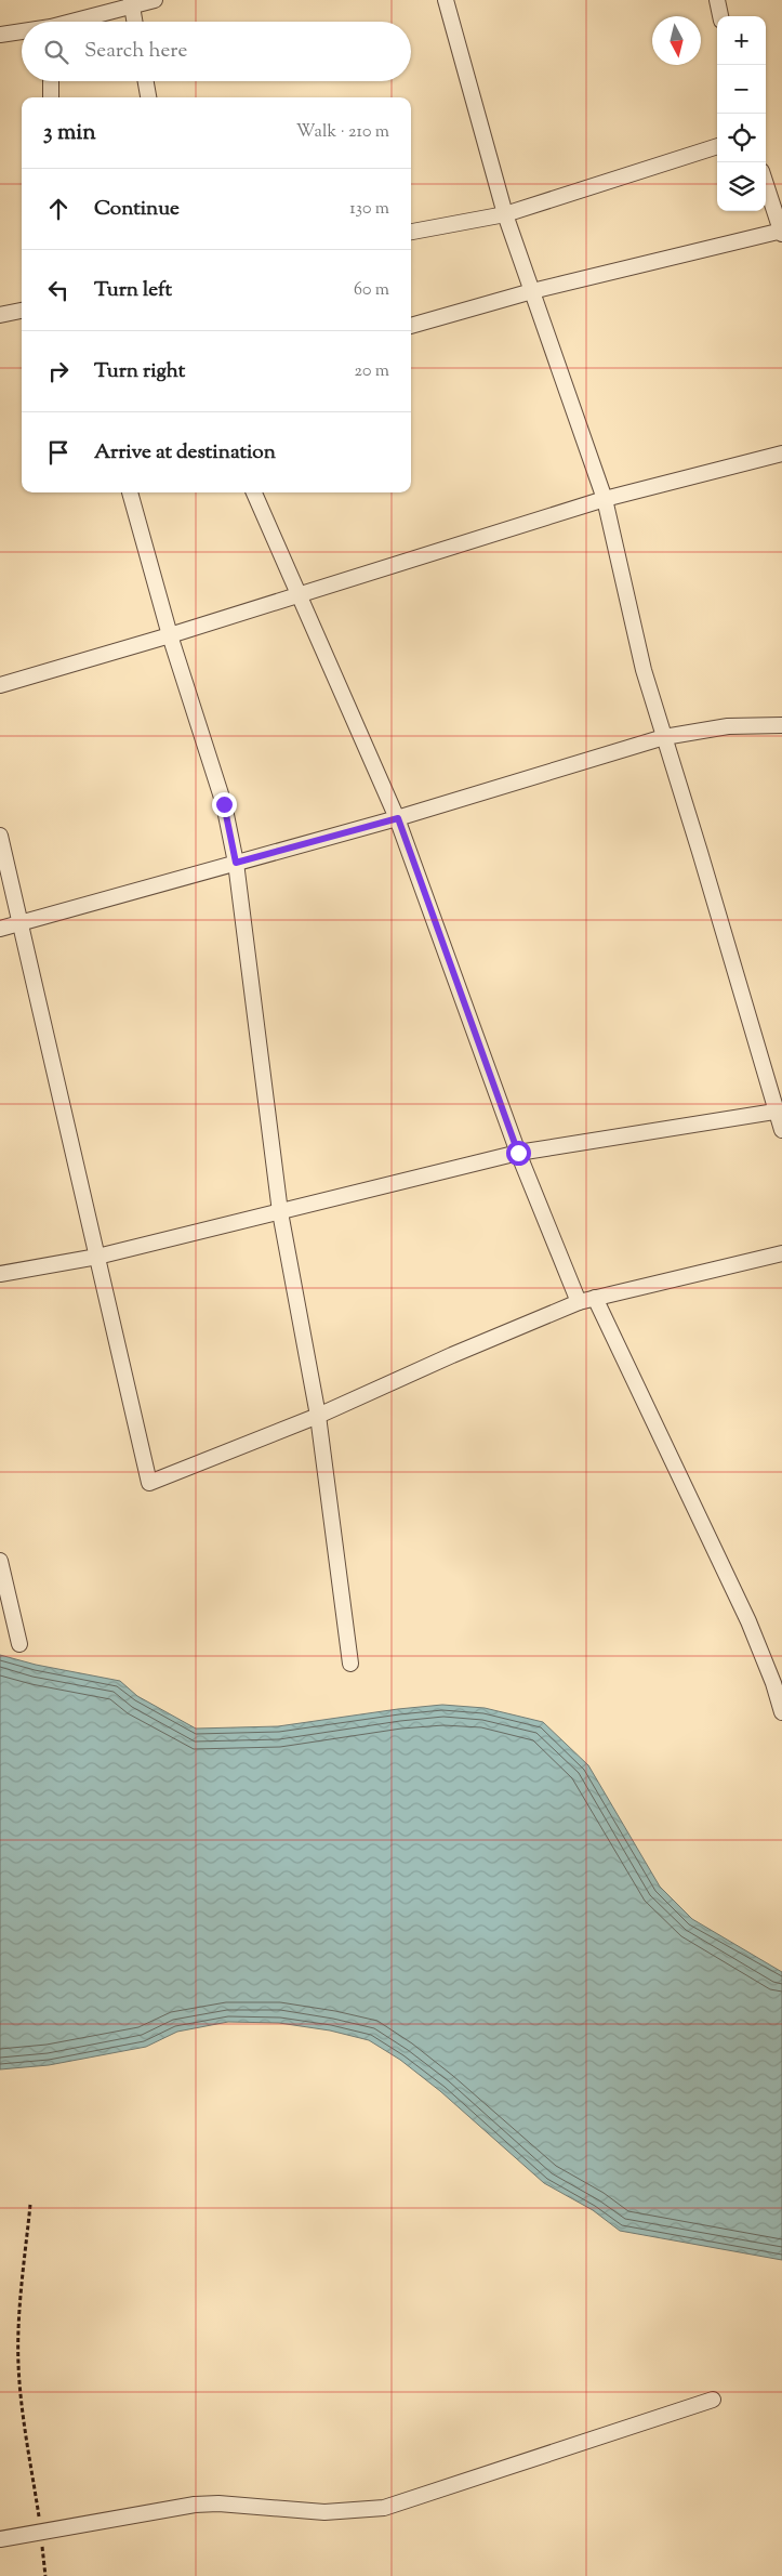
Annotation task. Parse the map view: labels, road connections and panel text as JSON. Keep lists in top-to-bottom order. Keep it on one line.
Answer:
{"north":"bottom","page":{"map_buttons":["+","−"],"search":"Search here","heading":["3 min","Walk · 210 m"],"list":[["Continue","130 m"],["Turn left","60 m"],["Turn right","20 m"],"Arrive at destination"]}}
